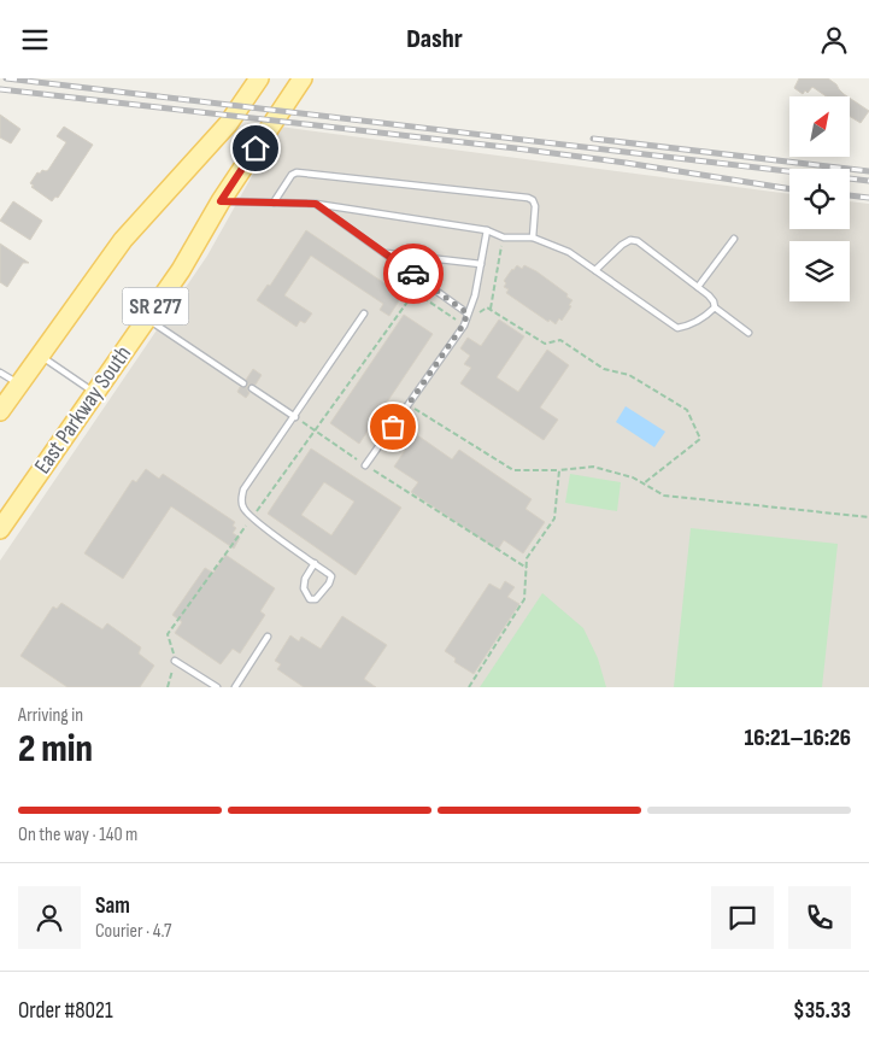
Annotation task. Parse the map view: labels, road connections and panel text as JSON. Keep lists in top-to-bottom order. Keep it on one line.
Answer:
{"streets":{"main road":["SR 277","East Parkway South"]},"north":"top right","page":{"header":"Dashr","heading":["2 min","Arriving in","16:21–16:26"],"panel":["Sam","Courier · 4.7","Order #8021","$35.33"],"bar":"On the way · 140 m"}}
